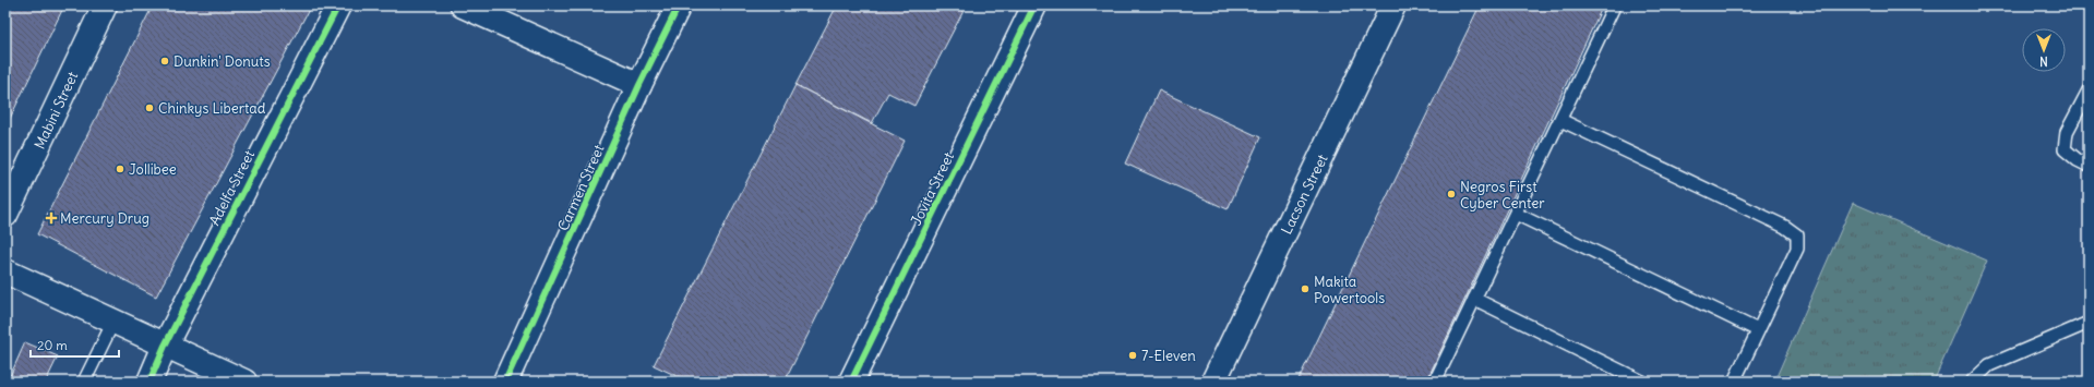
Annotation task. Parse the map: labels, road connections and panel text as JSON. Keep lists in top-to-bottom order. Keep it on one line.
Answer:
{"streets":{"street":["Mabini Street","Adelfa Street","Carmen Street","Jovita Street","Lacson Street"]},"places":{"other":["Dunkin' Donuts","Chinkys Libertad","Jollibee","Negros First Cyber Center","Makita Powertools","7-Eleven"],"health":["Mercury Drug"]},"scale_bar":"20 m","north":"bottom"}
